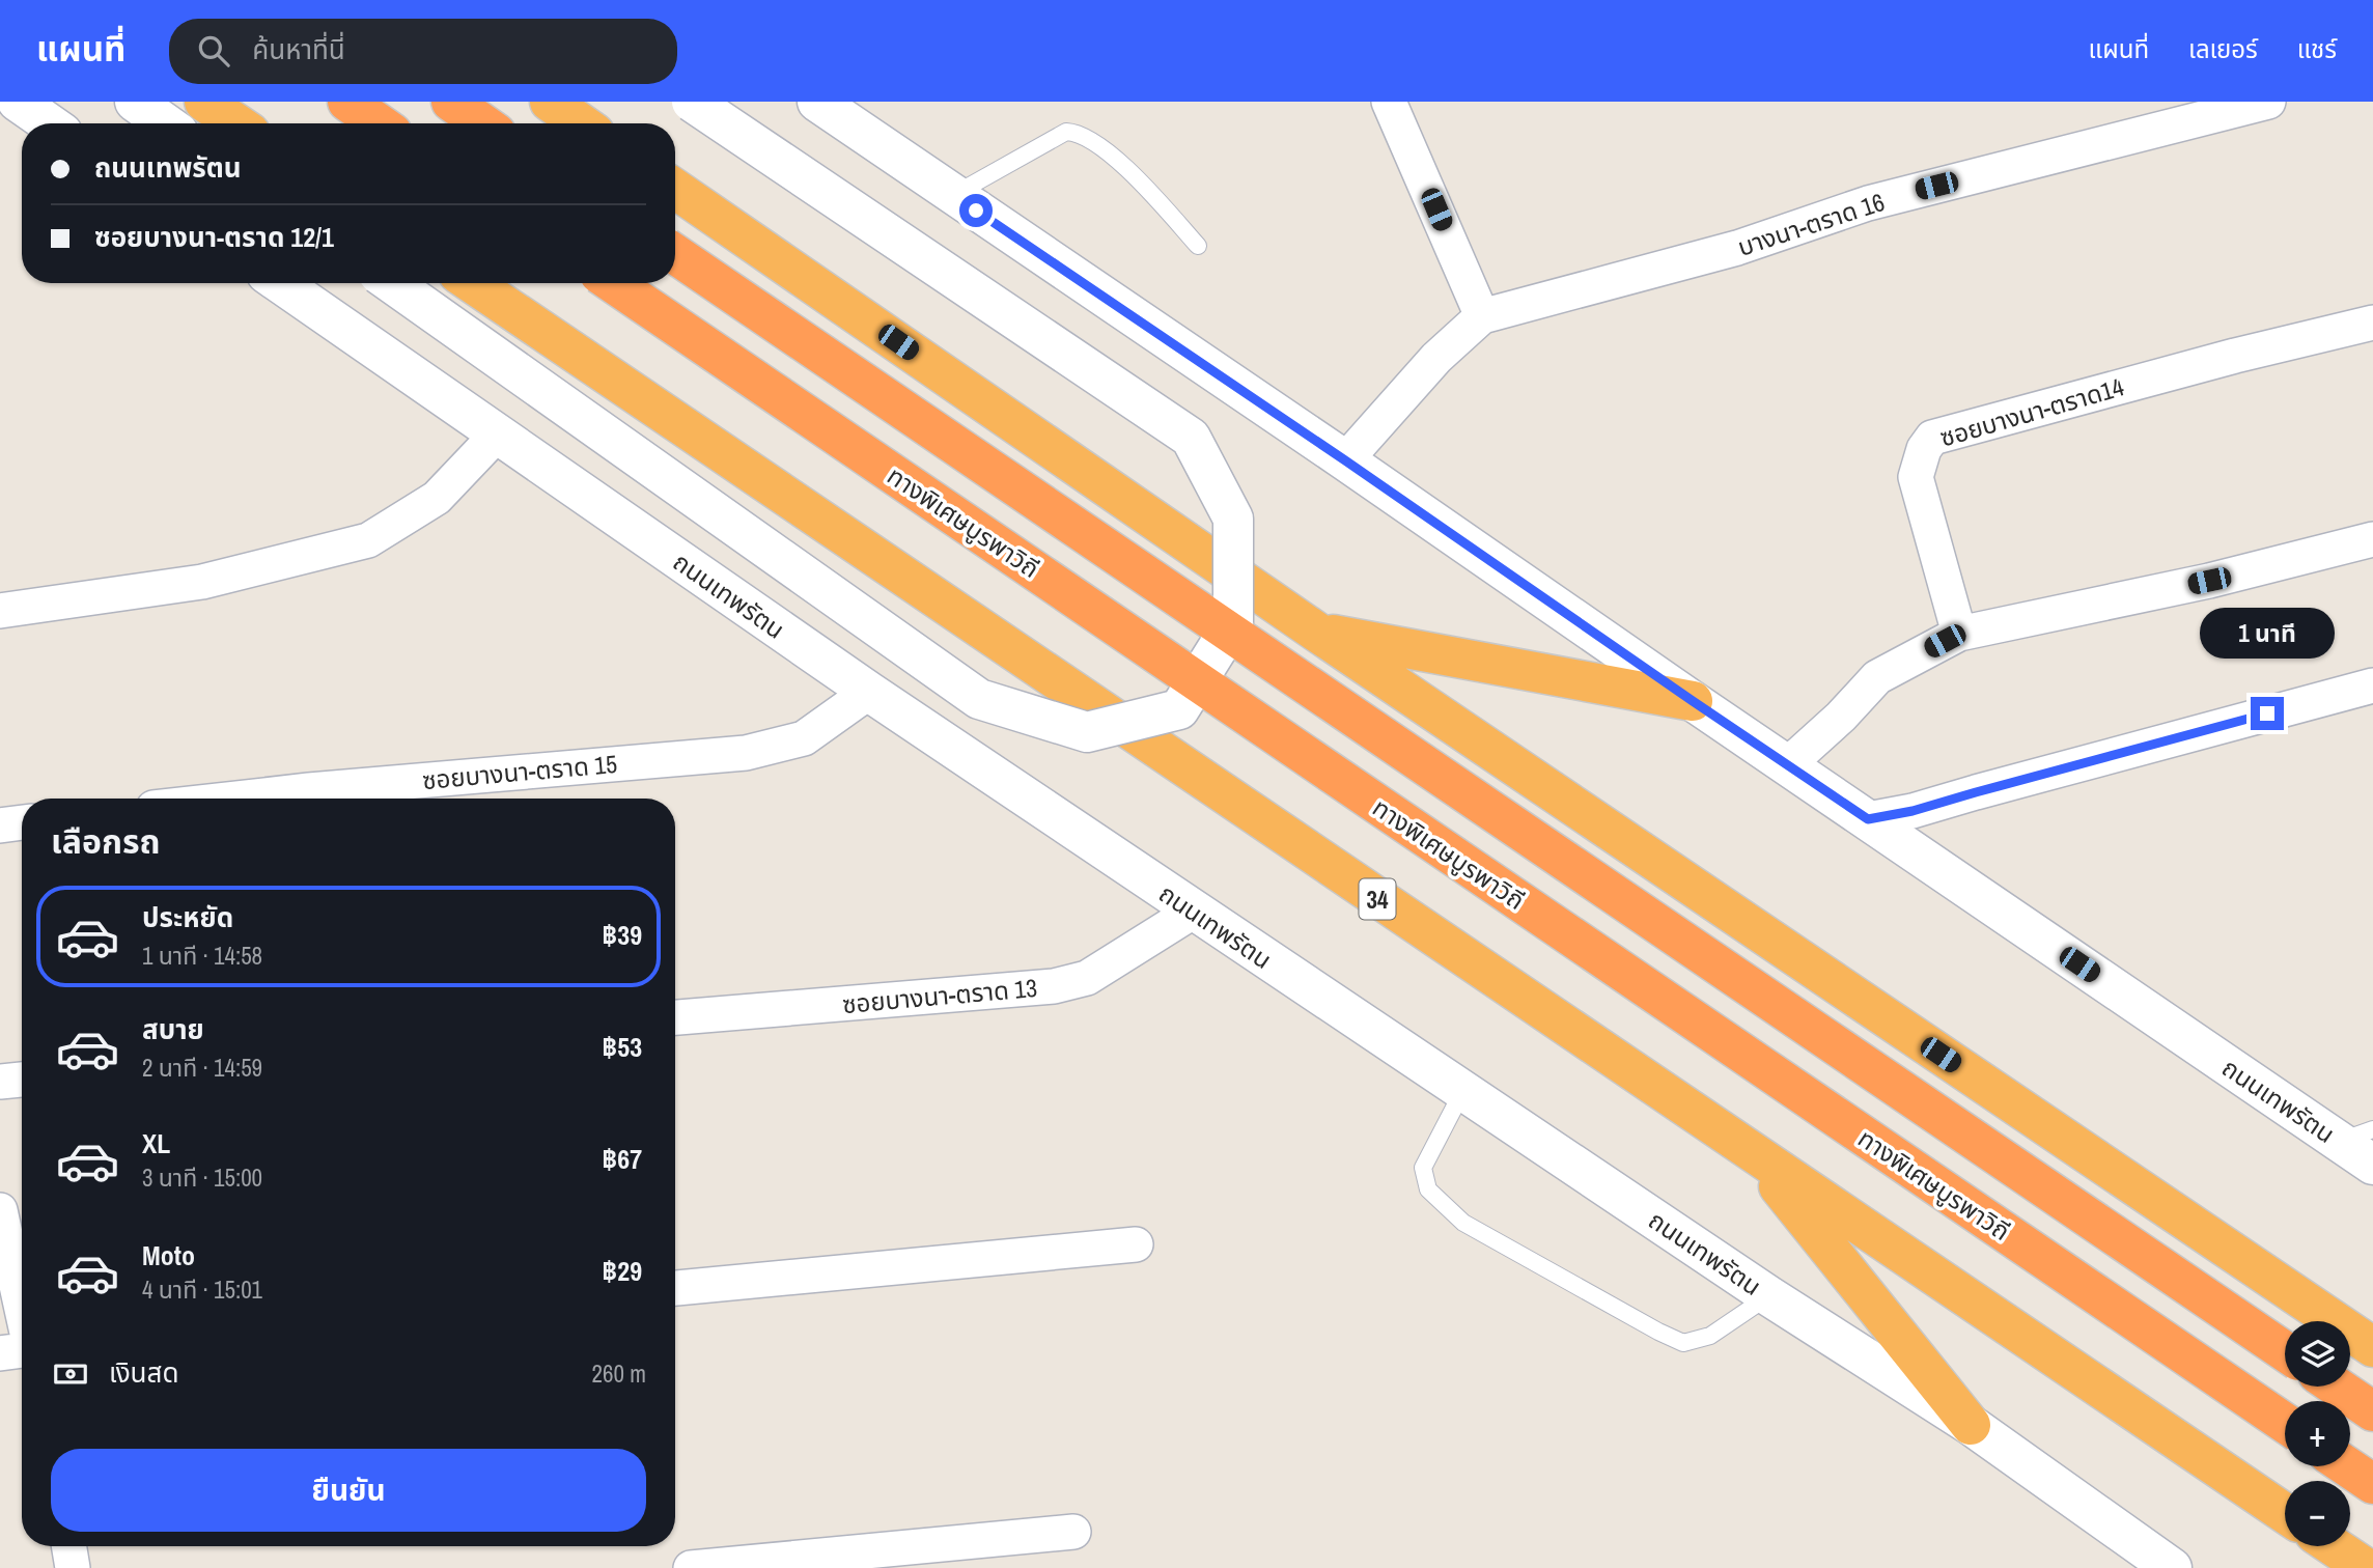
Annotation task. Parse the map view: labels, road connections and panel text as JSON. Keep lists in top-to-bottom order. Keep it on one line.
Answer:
{"streets":{"highway":["ทางพิเศษบูรพาวิถี","34"],"main road":["ถนนเทพรัตน"],"street":["บางนา-ตราด 16","ซอยบางนา-ตราด14","ซอยบางนา-ตราด 15","ซอยบางนา-ตราด 13"]},"crossings":[["ถนนเทพรัตน","ซอยบางนา-ตราด 15"],["ถนนเทพรัตน","ซอยบางนา-ตราด 13"]],"page":{"header":"แผนที่","search":"ค้นหาที่นี่","nav":["แผนที่","เลเยอร์","แชร์"],"banner":["ถนนเทพรัตน","ซอยบางนา-ตราด 12/1"],"bubble":"1 นาที","heading":"เลือกรถ","list":[{"name":"ประหยัด","note":"1 นาที · 14:58","value":"฿39"},{"name":"สบาย","note":"2 นาที · 14:59","value":"฿53"},{"name":"XL","note":"3 นาที · 15:00","value":"฿67"},{"name":"Moto","note":"4 นาที · 15:01","value":"฿29"}],"map_buttons":["+","−"],"pay":["เงินสด","260 m"],"buttons":"ยืนยัน"}}
